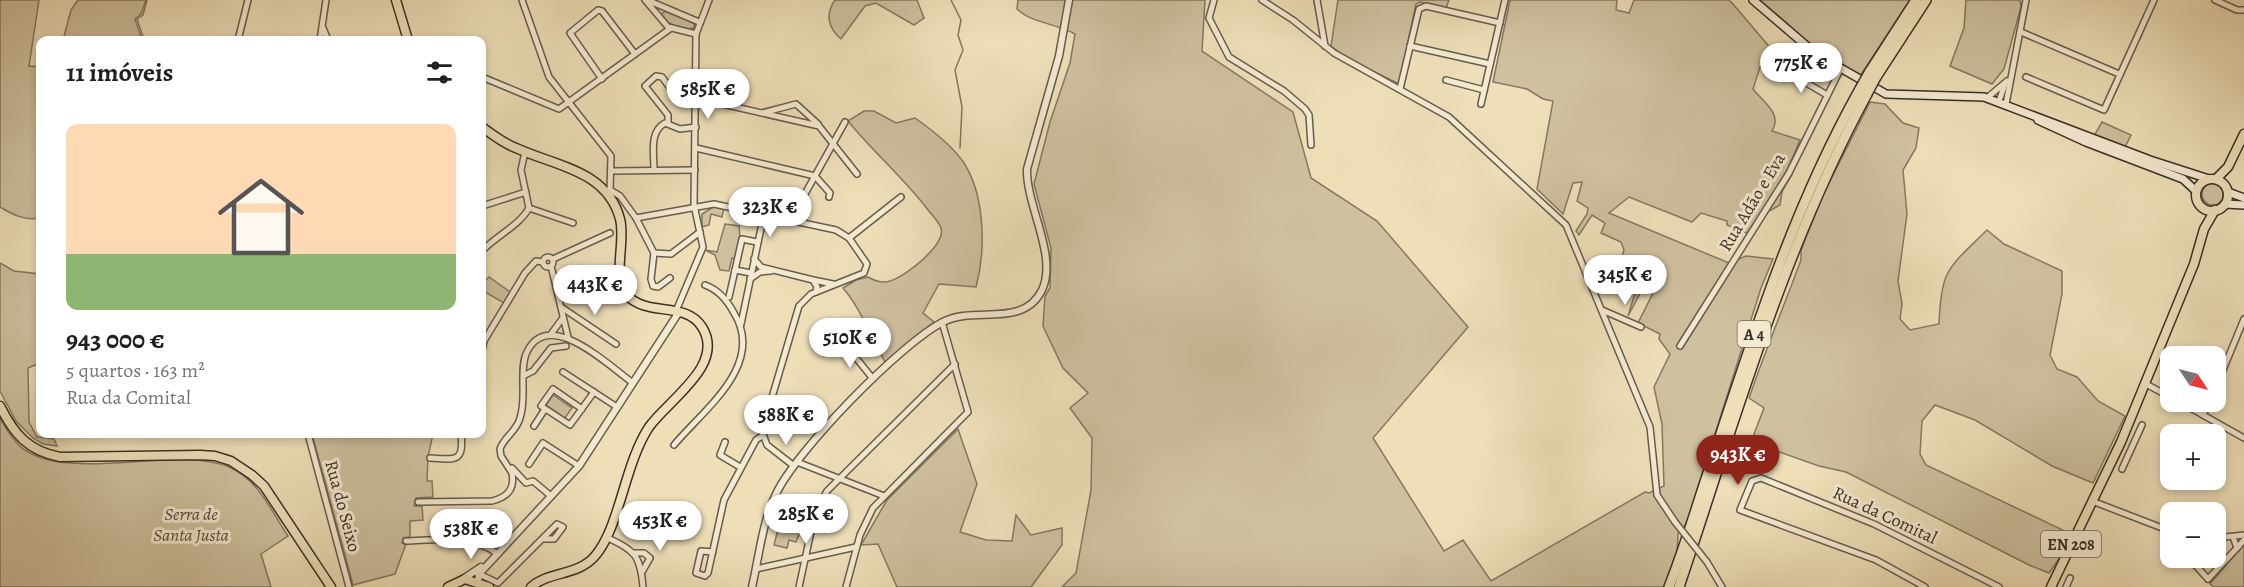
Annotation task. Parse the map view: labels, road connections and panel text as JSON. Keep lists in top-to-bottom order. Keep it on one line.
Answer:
{"streets":{"highway":["A 4"],"main road":["EN 208"],"street":["Rua Adão e Eva","Rua do Seixo","Rua da Comital"]},"parks":["Serra de Santa Justa"],"north":"bottom right","page":{"heading":"11 imóveis","price":["775K €","585K €","323K €","345K €","443K €","510K €","588K €","943K €","285K €","453K €","538K €"],"list":[{"name":"943 000 €","note":"5 quartos · 163 m² · Rua da Comital"}],"map_buttons":["+","−"]}}
